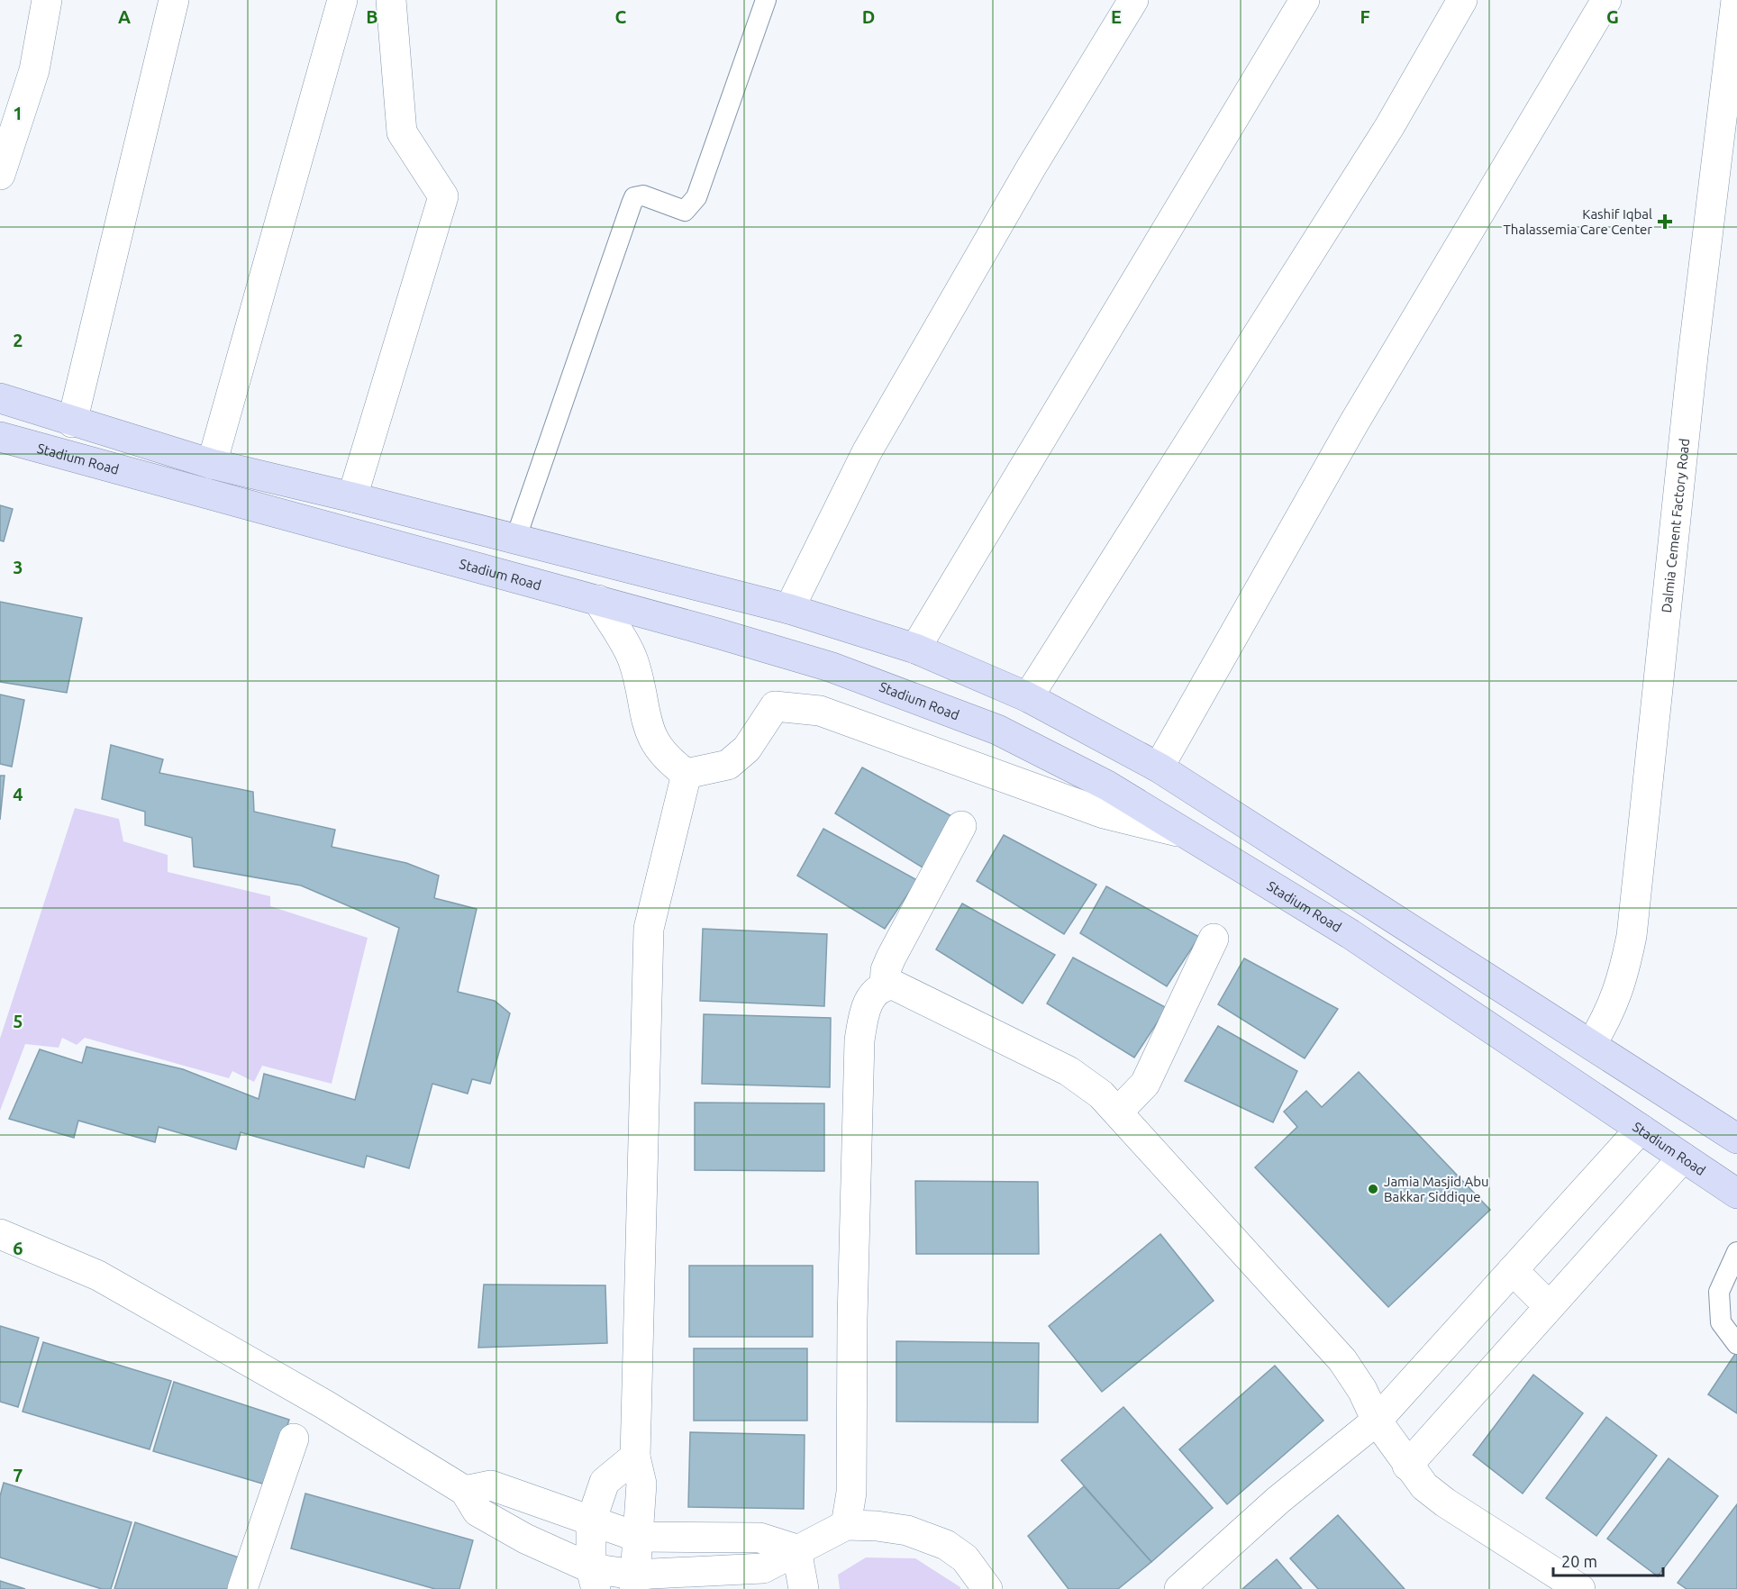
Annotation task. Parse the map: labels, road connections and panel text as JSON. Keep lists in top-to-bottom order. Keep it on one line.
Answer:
{"streets":{"main road":["Stadium Road"],"street":["Dalmia Cement Factory Road"]},"places":{"health":["Kashif Iqbal Thalassemia Care Center"],"other":["Jamia Masjid Abu Bakkar Siddique"]},"scale_bar":"20 m","grid":{"columns":["A","B","C","D","E","F","G"],"rows":["1","2","3","4","5","6","7"]}}
